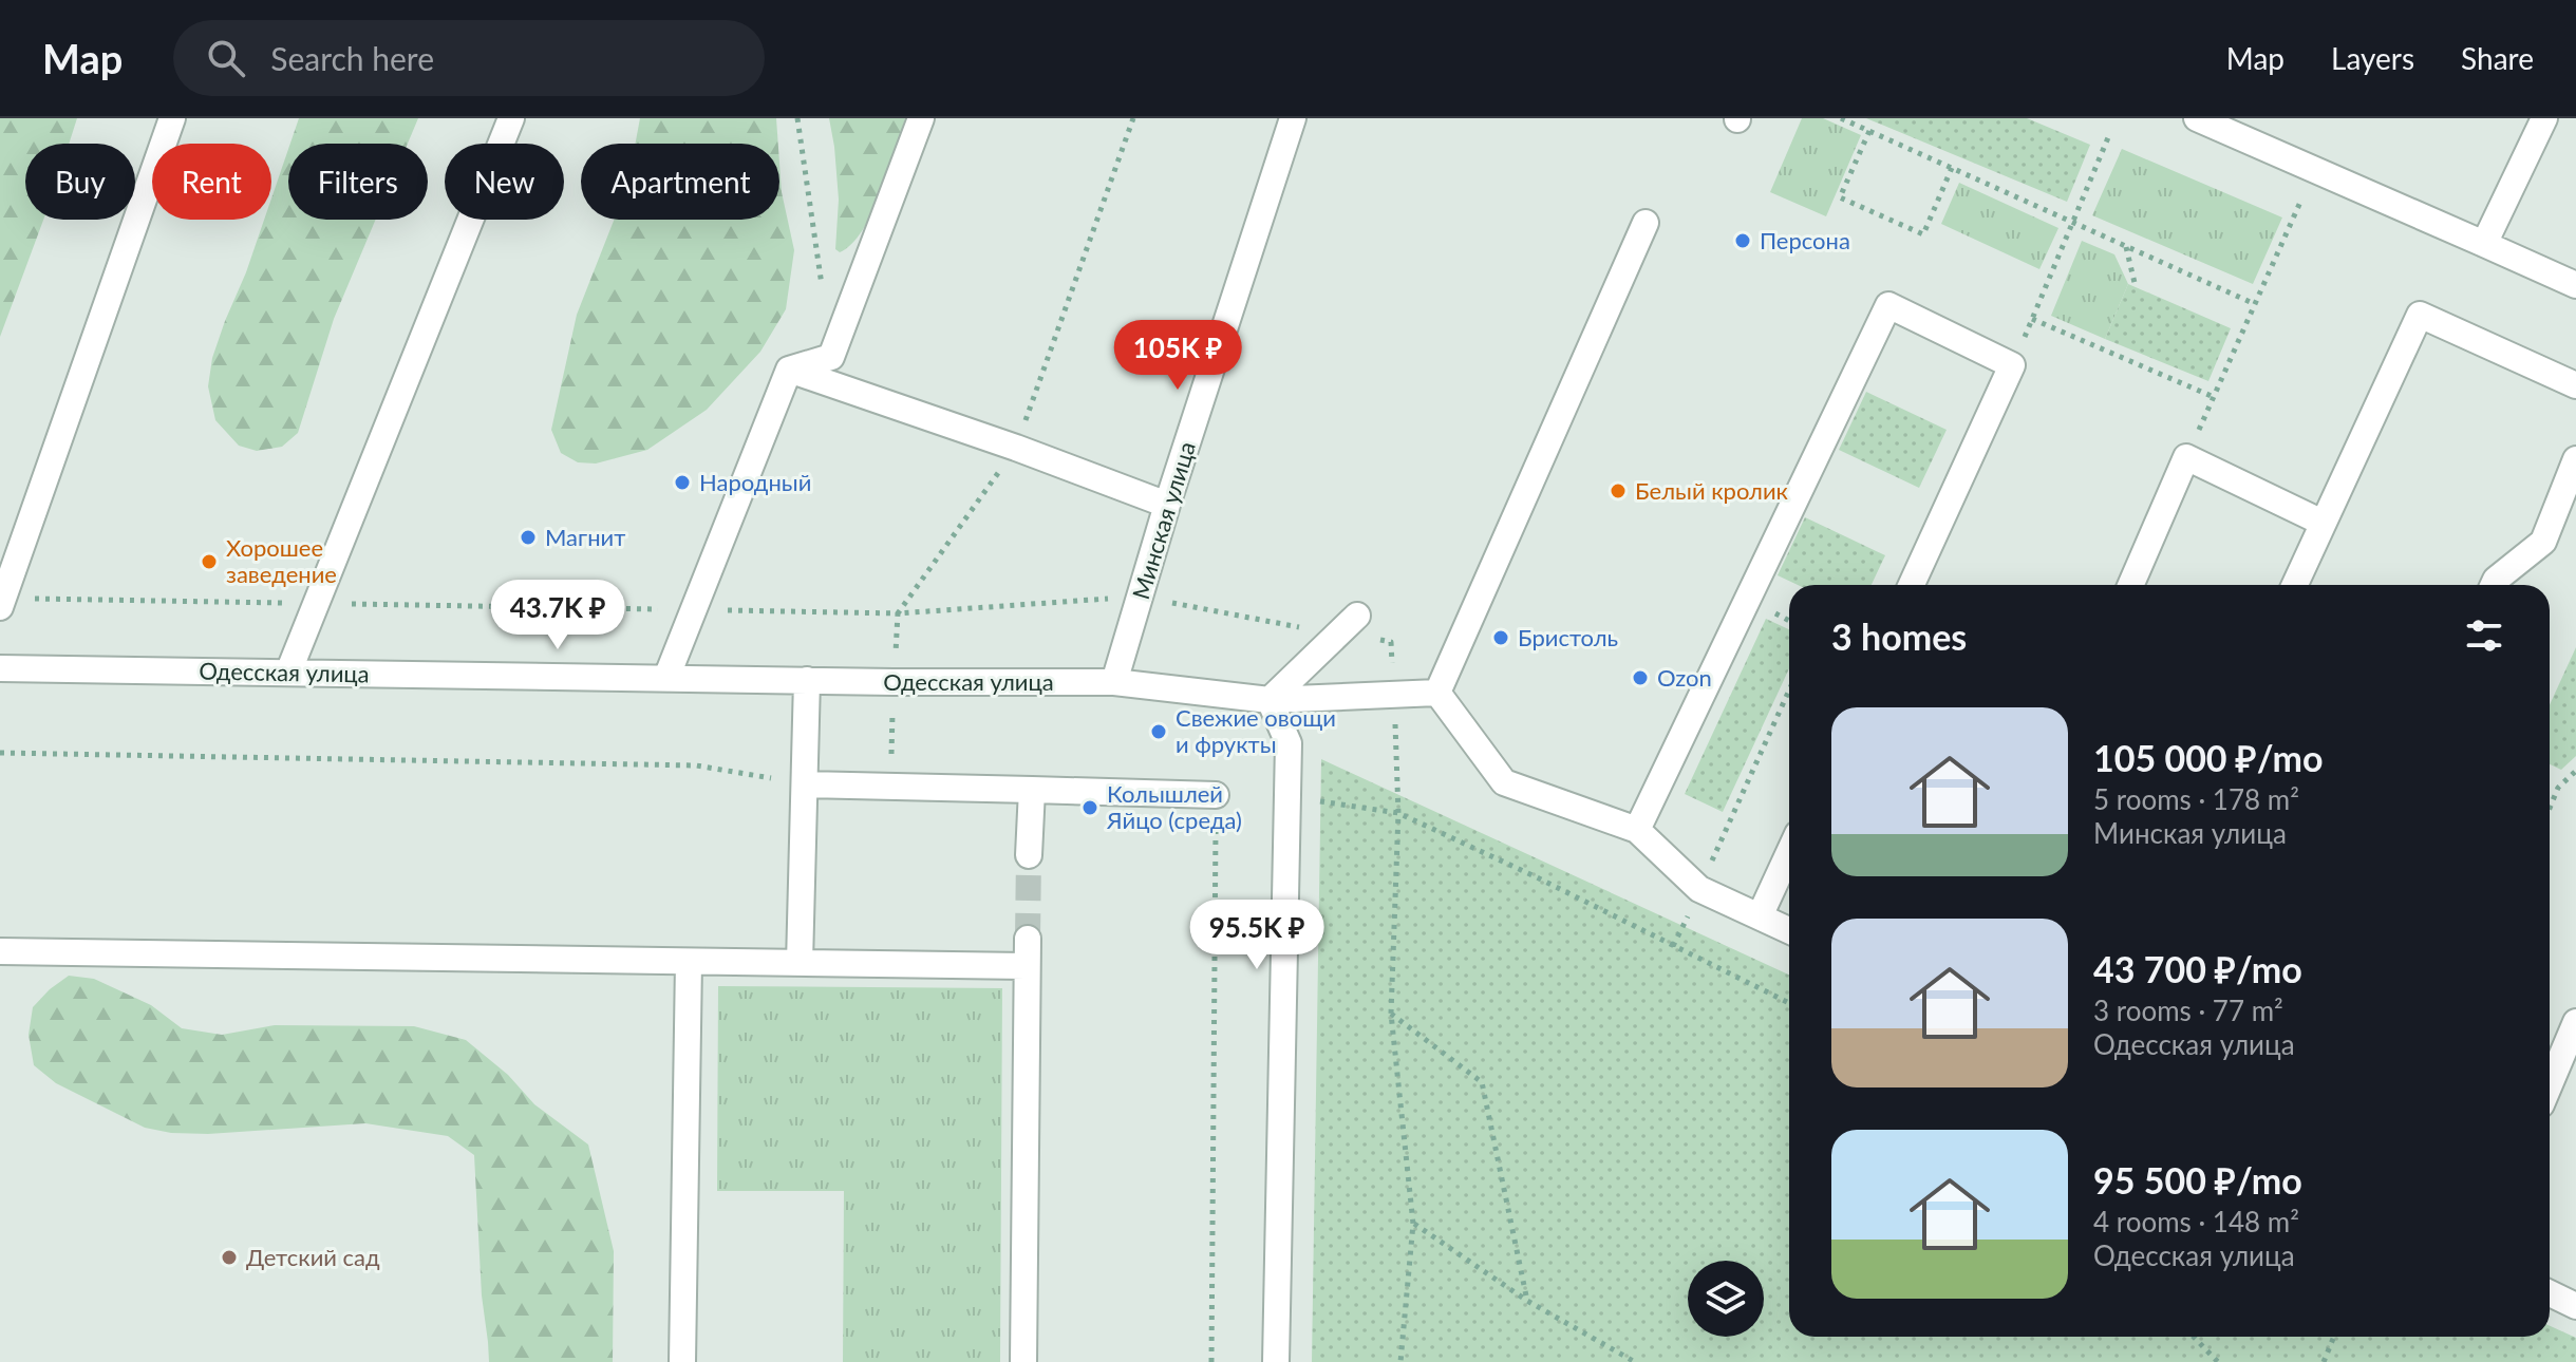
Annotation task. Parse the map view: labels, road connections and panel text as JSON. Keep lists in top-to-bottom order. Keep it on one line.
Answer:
{"streets":{"street":["Минская улица","Одесская улица"]},"crossings":[["Минская улица","Одесская улица"]],"places":["Персона","Народный","Белый кролик","Магнит","Хорошее заведение","Бристоль","Ozon","Свежие овощи и фрукты","Колышлей Яйцо (среда)","Детский сад"],"page":{"header":"Map","search":"Search here","nav":["Map","Layers","Share"],"chip":["Buy","Rent","Filters","New","Apartment"],"price":["105K ₽","43.7K ₽","95.5K ₽"],"heading":"3 homes","list":[{"name":"105 000 ₽/mo","note":"5 rooms · 178 m² · Минская улица"},{"name":"43 700 ₽/mo","note":"3 rooms · 77 m² · Одесская улица"},{"name":"95 500 ₽/mo","note":"4 rooms · 148 m² · Одесская улица"}]}}
